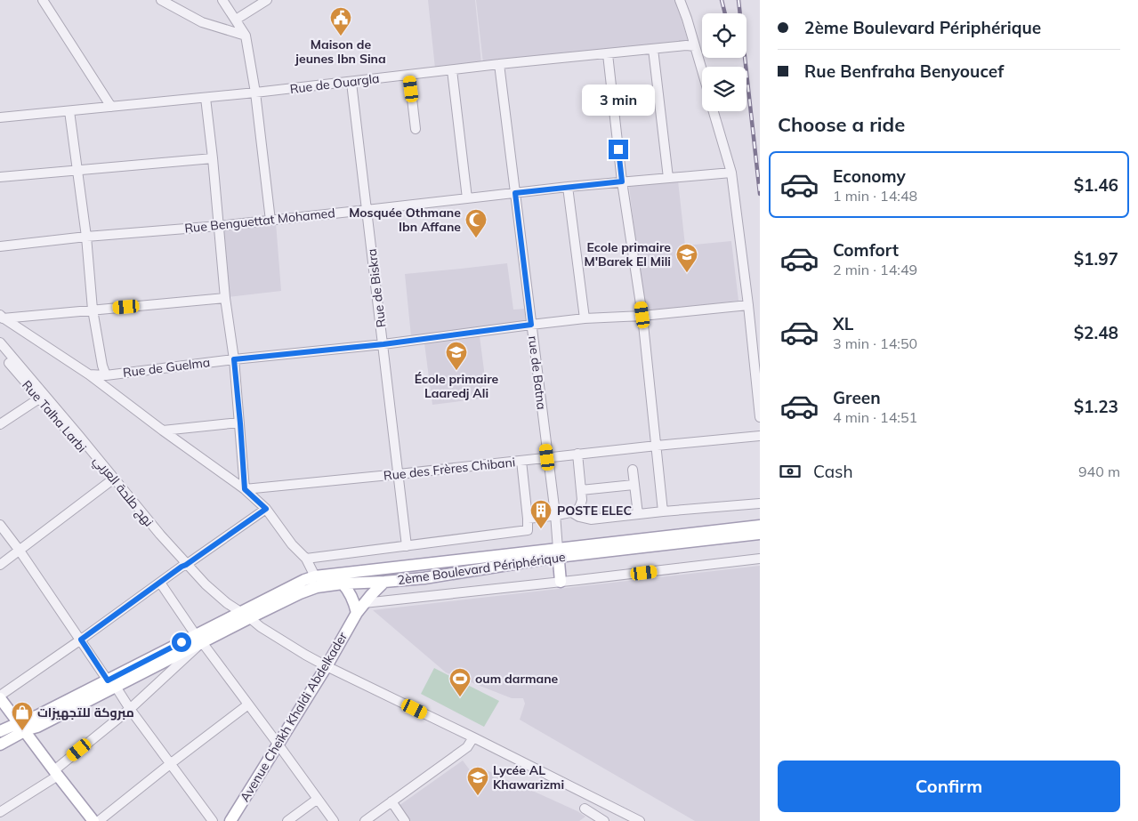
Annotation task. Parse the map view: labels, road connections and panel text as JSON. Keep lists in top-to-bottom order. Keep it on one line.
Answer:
{"streets":{"main road":["2ème Boulevard Périphérique","Avenue Cheïkh Khaldi Abdelkader"],"street":["Rue de Ouargla","Rue Benguettat Mohamed","Rue de Biskra","Rue de Guelma","rue de Batna","Rue Talha Larbi","Rue des Frères Chibani","نهج طلحة العربي"]},"crossings":[["Rue de Ouargla","Rue de Biskra"],["Rue de Ouargla","rue de Batna"],["Rue Benguettat Mohamed","Rue de Biskra"],["Rue Benguettat Mohamed","rue de Batna"],["Rue de Biskra","Rue de Guelma"],["Rue de Biskra","Rue des Frères Chibani"],["Rue de Guelma","rue de Batna"],["rue de Batna","Rue des Frères Chibani"],["rue de Batna","2ème Boulevard Périphérique"],["Rue Talha Larbi","نهج طلحة العربي"],["نهج طلحة العربي","2ème Boulevard Périphérique"],["2ème Boulevard Périphérique","Avenue Cheïkh Khaldi Abdelkader"]],"places":{"public building":["Maison de jeunes Ibn Sina"],"mosque":["Mosquée Othmane Ibn Affane"],"school or university":["Ecole primaire M'Barek El Mili","École primaire Laaredj Ali","Lycée AL Khawarizmi"],"building":["POSTE ELEC"],"sports":["oum darmane"],"shop":["مبروكة للتجهيزات"]},"page":{"banner":["2ème Boulevard Périphérique","Rue Benfraha Benyoucef"],"bubble":"3 min","heading":"Choose a ride","list":[{"name":"Economy","note":"1 min · 14:48","value":"$1.46"},{"name":"Comfort","note":"2 min · 14:49","value":"$1.97"},{"name":"XL","note":"3 min · 14:50","value":"$2.48"},{"name":"Green","note":"4 min · 14:51","value":"$1.23"}],"pay":["Cash","940 m"],"buttons":"Confirm"}}
